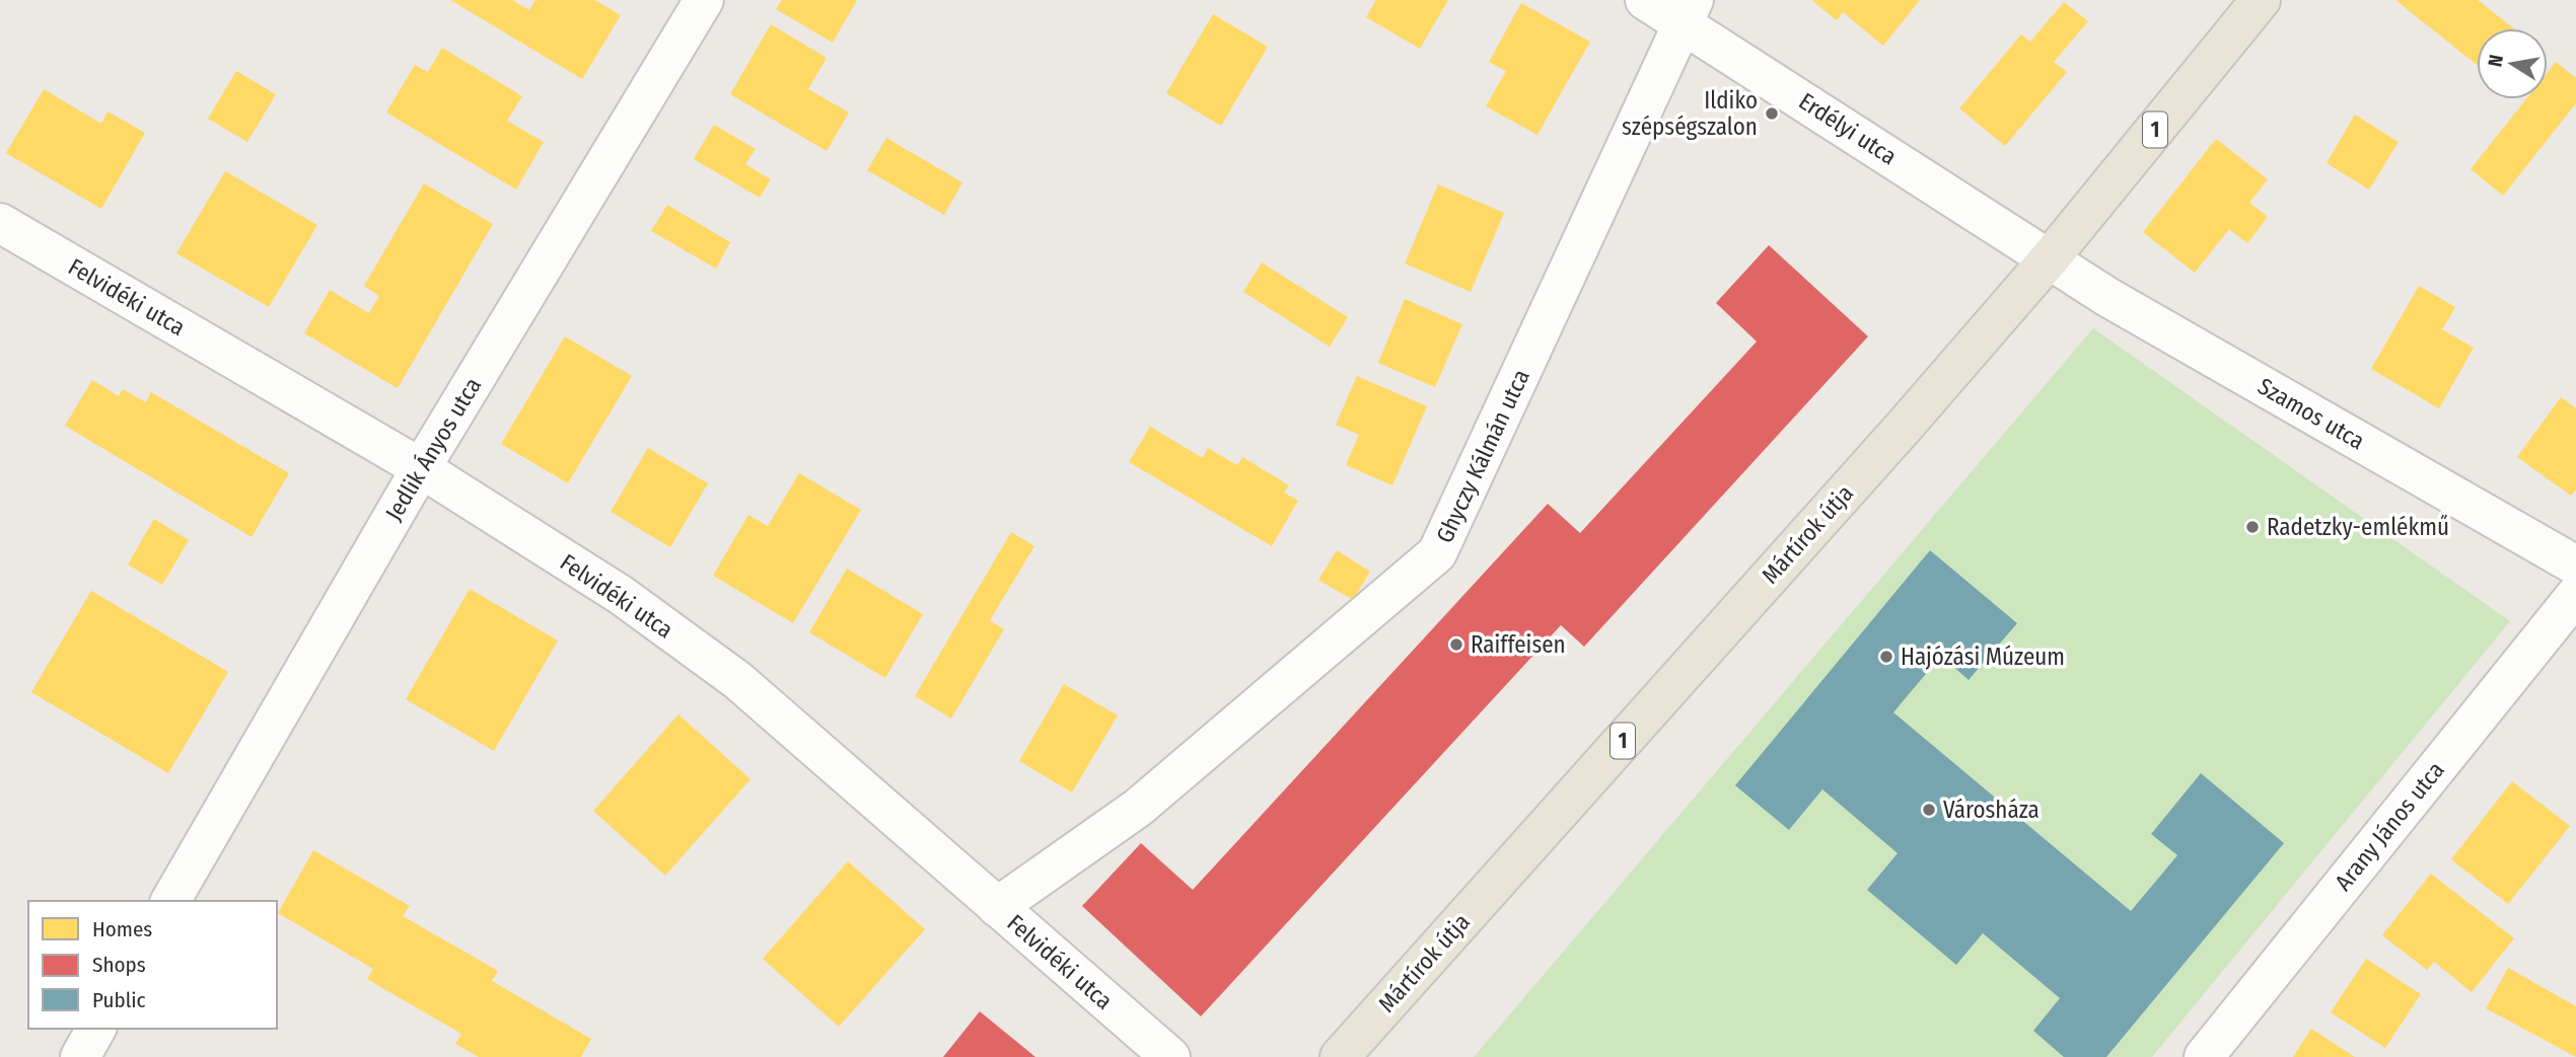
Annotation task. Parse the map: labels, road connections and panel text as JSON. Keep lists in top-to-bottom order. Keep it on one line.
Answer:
{"streets":{"main road":["1","Mártírok útja"],"street":["Erdélyi utca","Felvidéki utca","Szamos utca","Jedlik Ányos utca","Ghyczy Kálmán utca","Arany János utca"]},"crossings":[["Erdélyi utca","Szamos utca"],["Erdélyi utca","Ghyczy Kálmán utca"],["Erdélyi utca","Mártírok útja"],["Felvidéki utca","Jedlik Ányos utca"],["Felvidéki utca","Ghyczy Kálmán utca"],["Szamos utca","Mártírok útja"]],"places":["Ildiko szépségszalon","Radetzky-emlékmű","Raiffeisen","Hajózási Múzeum","Városháza"],"legend":["Homes","Shops","Public"],"north":"left"}
